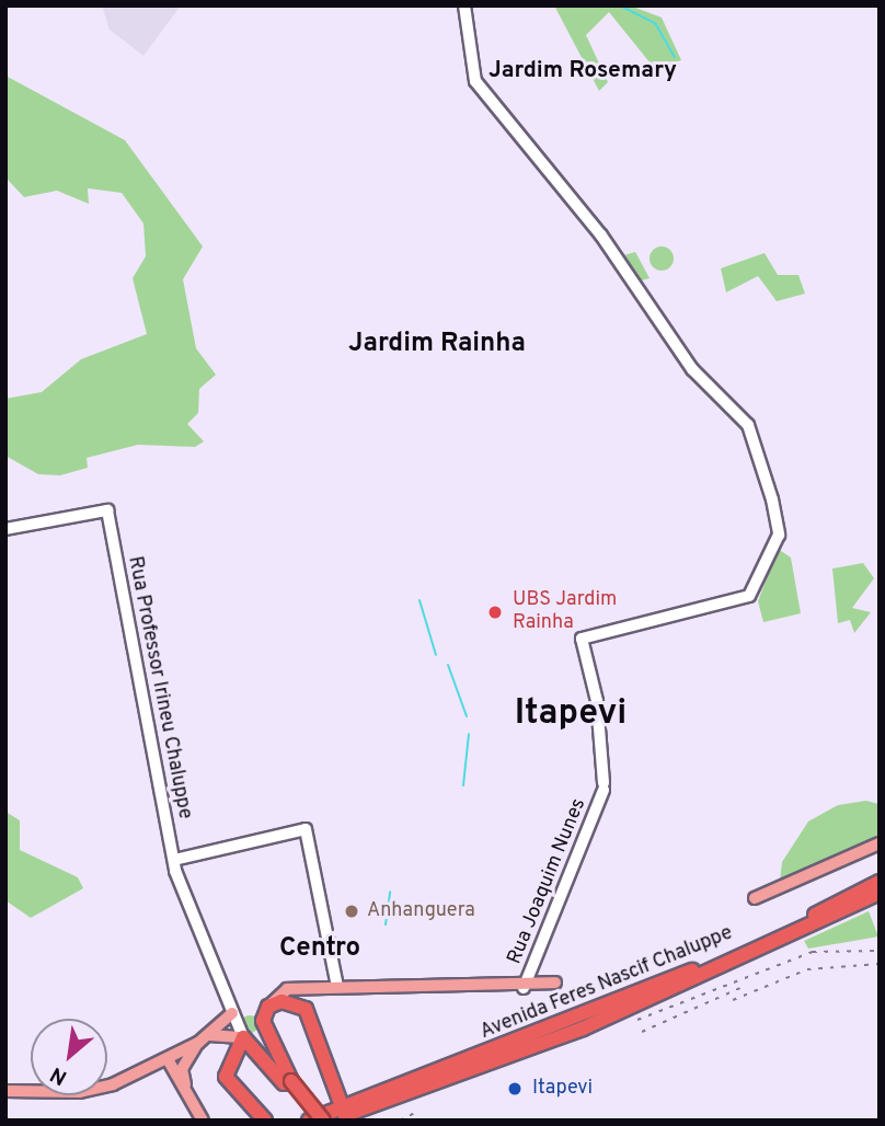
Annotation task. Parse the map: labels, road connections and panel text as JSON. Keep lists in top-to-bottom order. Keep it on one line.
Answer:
{"streets":{"highway":["Avenida Feres Nascif Chaluppe"],"street":["Rua Professor Irineu Chaluppe","Rua Joaquim Nunes"]},"districts":["Jardim Rosemary","Jardim Rainha","Itapevi","Centro"],"places":["UBS Jardim Rainha","Anhanguera","Itapevi"],"north":"bottom left"}
